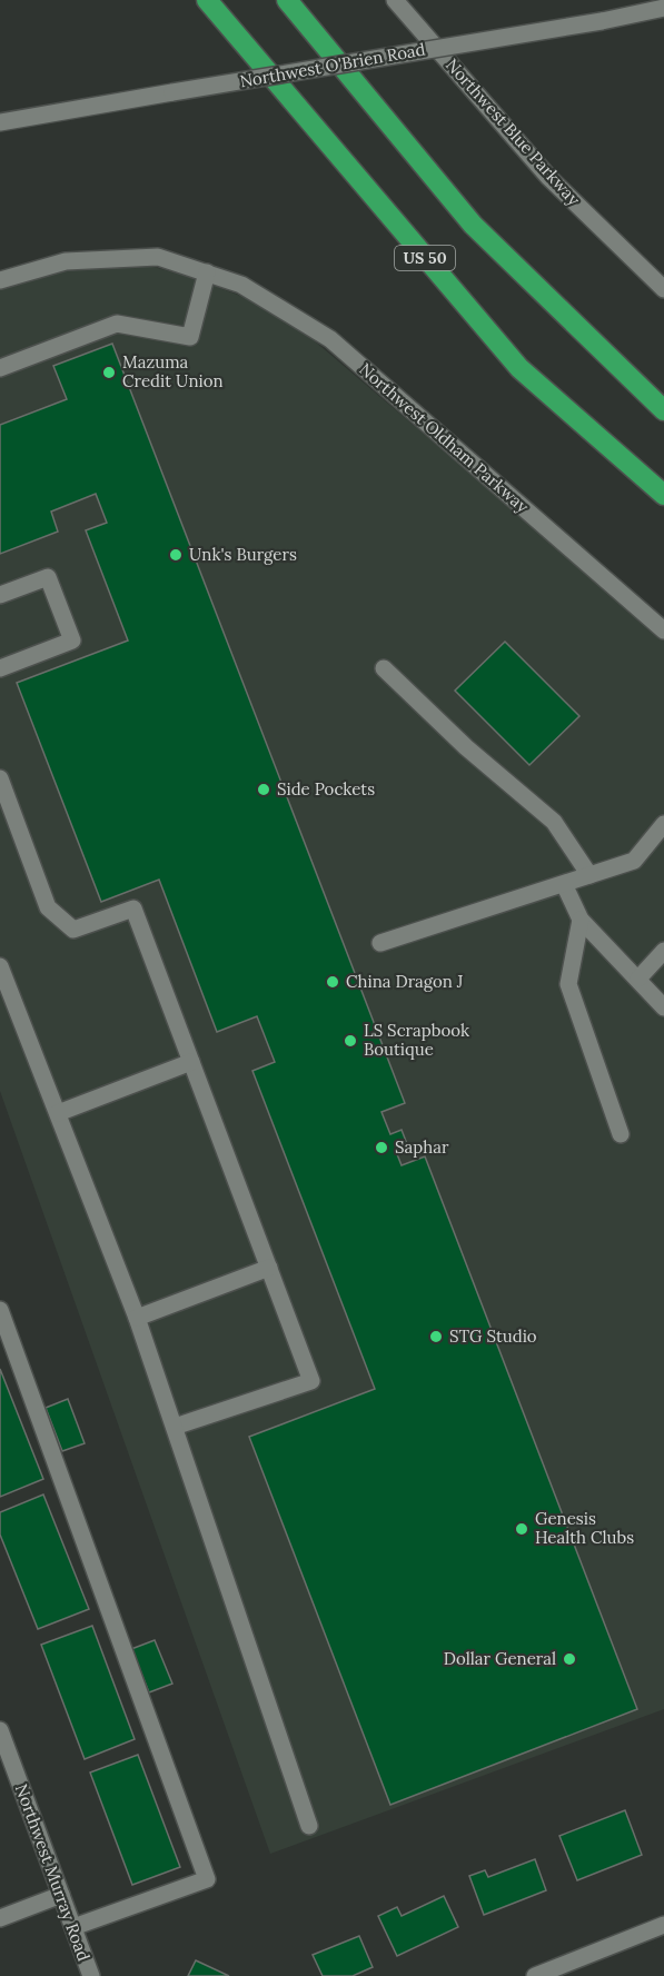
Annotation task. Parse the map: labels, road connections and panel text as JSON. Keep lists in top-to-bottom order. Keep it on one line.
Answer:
{"streets":{"highway":["US 50"],"street":["Northwest O'Brien Road","Northwest Blue Parkway","Northwest Oldham Parkway","Northwest Murray Road"]},"places":["Mazuma Credit Union","Unk's Burgers","Side Pockets","China Dragon J","LS Scrapbook Boutique","Saphar","STG Studio","Genesis Health Clubs","Dollar General"]}
